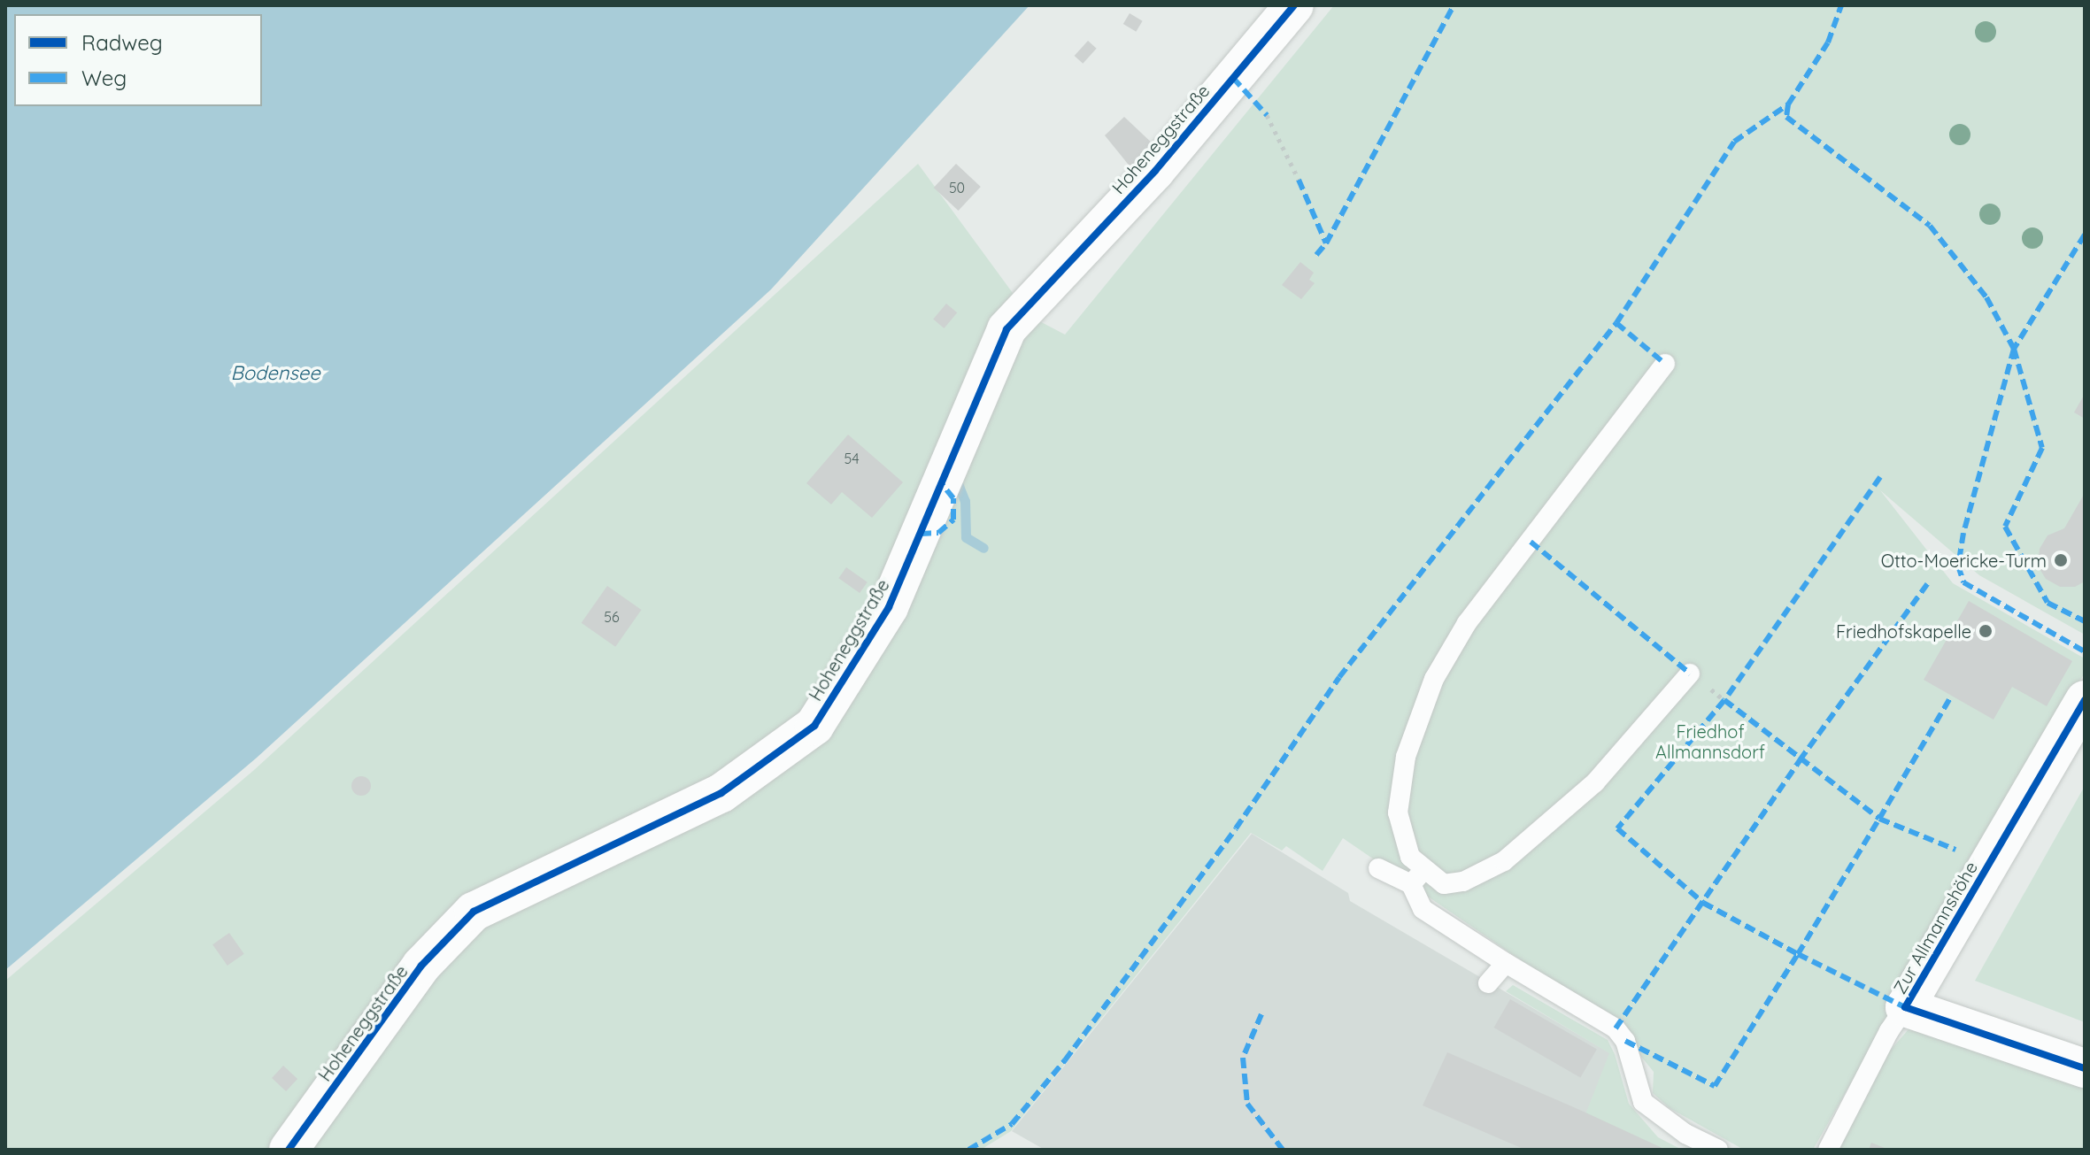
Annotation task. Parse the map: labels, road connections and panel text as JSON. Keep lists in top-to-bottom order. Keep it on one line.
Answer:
{"streets":{"street":["Hoheneggstraße","Zur Allmannshöhe"]},"water":["Bodensee"],"parks":["Friedhof Allmannsdorf"],"places":["Otto-Moericke-Turm","Friedhofskapelle"],"house_numbers":["50","54","56"],"legend":["Radweg","Weg"]}
